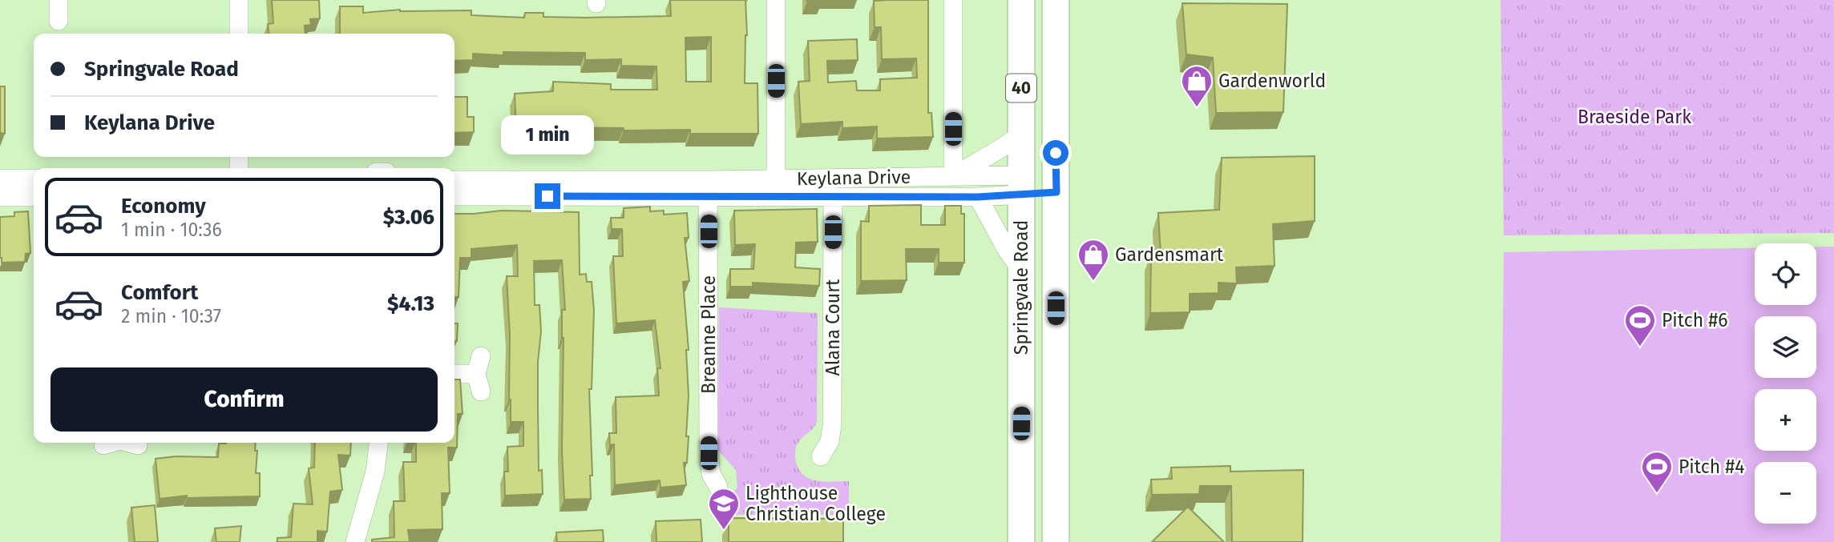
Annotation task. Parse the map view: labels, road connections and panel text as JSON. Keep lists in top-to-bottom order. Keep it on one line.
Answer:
{"streets":{"highway":["40","Keylana Drive","Springvale Road"],"street":["Alana Court","Breanne Place"]},"crossings":[["Keylana Drive","Springvale Road"],["Keylana Drive","Alana Court"],["Keylana Drive","Breanne Place"]],"parks":["Braeside Park"],"places":{"shop":["Gardenworld","Gardensmart"],"sports":["Pitch #6","Pitch #4"],"school or university":["Lighthouse Christian College"]},"page":{"banner":["Springvale Road","Keylana Drive"],"bubble":"1 min","list":[{"name":"Economy","note":"1 min · 10:36","value":"$3.06"},{"name":"Comfort","note":"2 min · 10:37","value":"$4.13"}],"map_buttons":["+","−"],"buttons":"Confirm"}}
